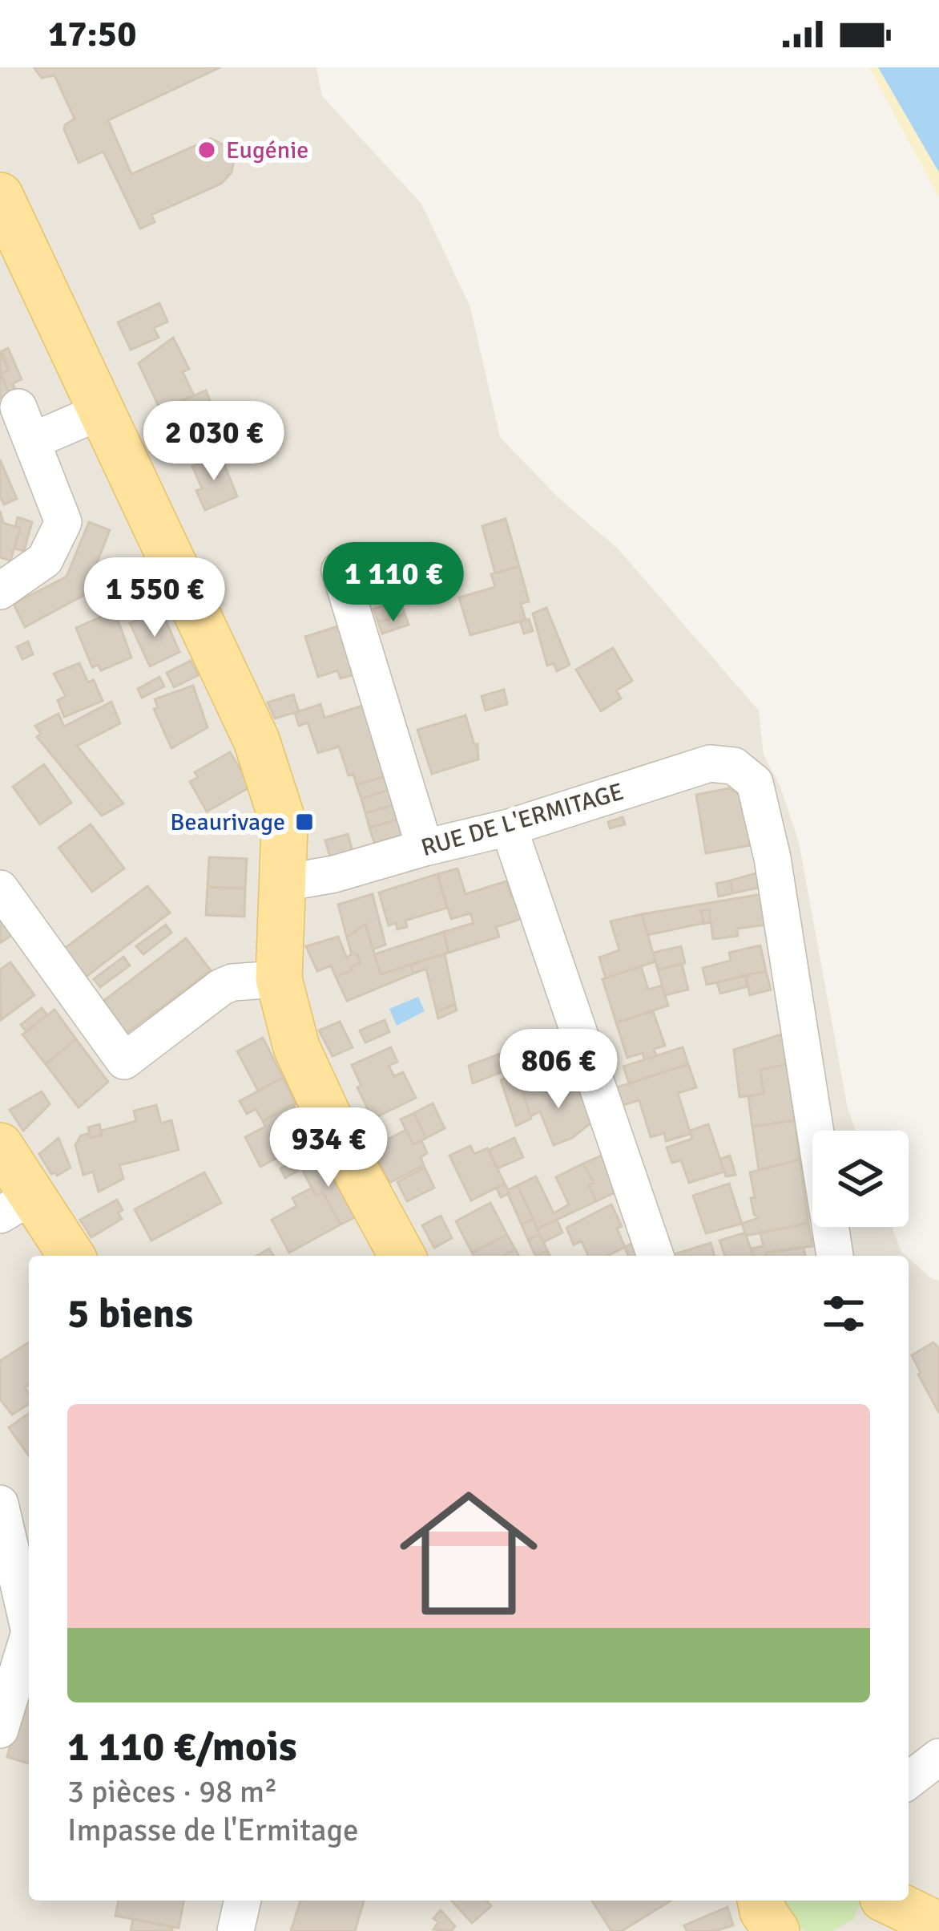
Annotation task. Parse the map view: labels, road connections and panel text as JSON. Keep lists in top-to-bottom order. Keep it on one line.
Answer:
{"streets":{"street":["RUE DE L'ERMITAGE"]},"places":{"other":["Eugénie"],"transit":["Beaurivage"]},"page":{"status":"17:50","price":["2 030 €","1 110 €","1 550 €","806 €","934 €"],"heading":"5 biens","list":[{"name":"1 110 €/mois","note":"3 pièces · 98 m² · Impasse de l'Ermitage"}]}}
